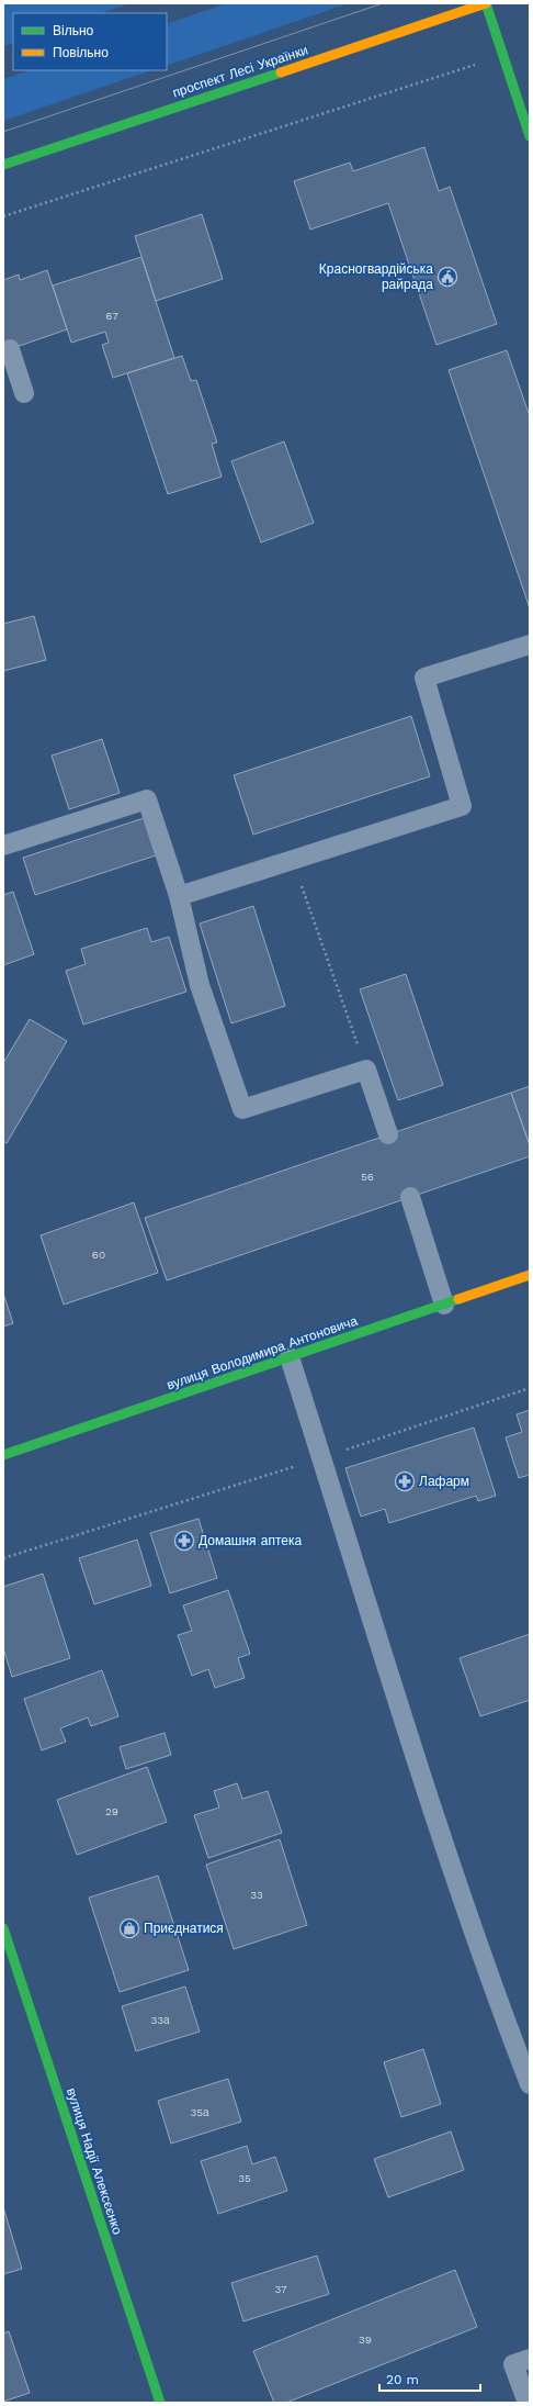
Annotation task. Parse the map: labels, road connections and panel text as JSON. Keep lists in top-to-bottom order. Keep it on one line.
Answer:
{"streets":{"street":["проспект Лесі Українки","вулиця Володимира Антоновича","вулиця Надії Алексєєнко"]},"places":{"public building":["Красногвардійська райрада"],"pharmacy":["Лафарм","Домашня аптека"],"shop":["Приєднатися"]},"house_numbers":["67","56","60","29","33","33а","35а","35","37","39"],"legend":["Вільно","Повільно"],"scale_bar":"20 m"}
